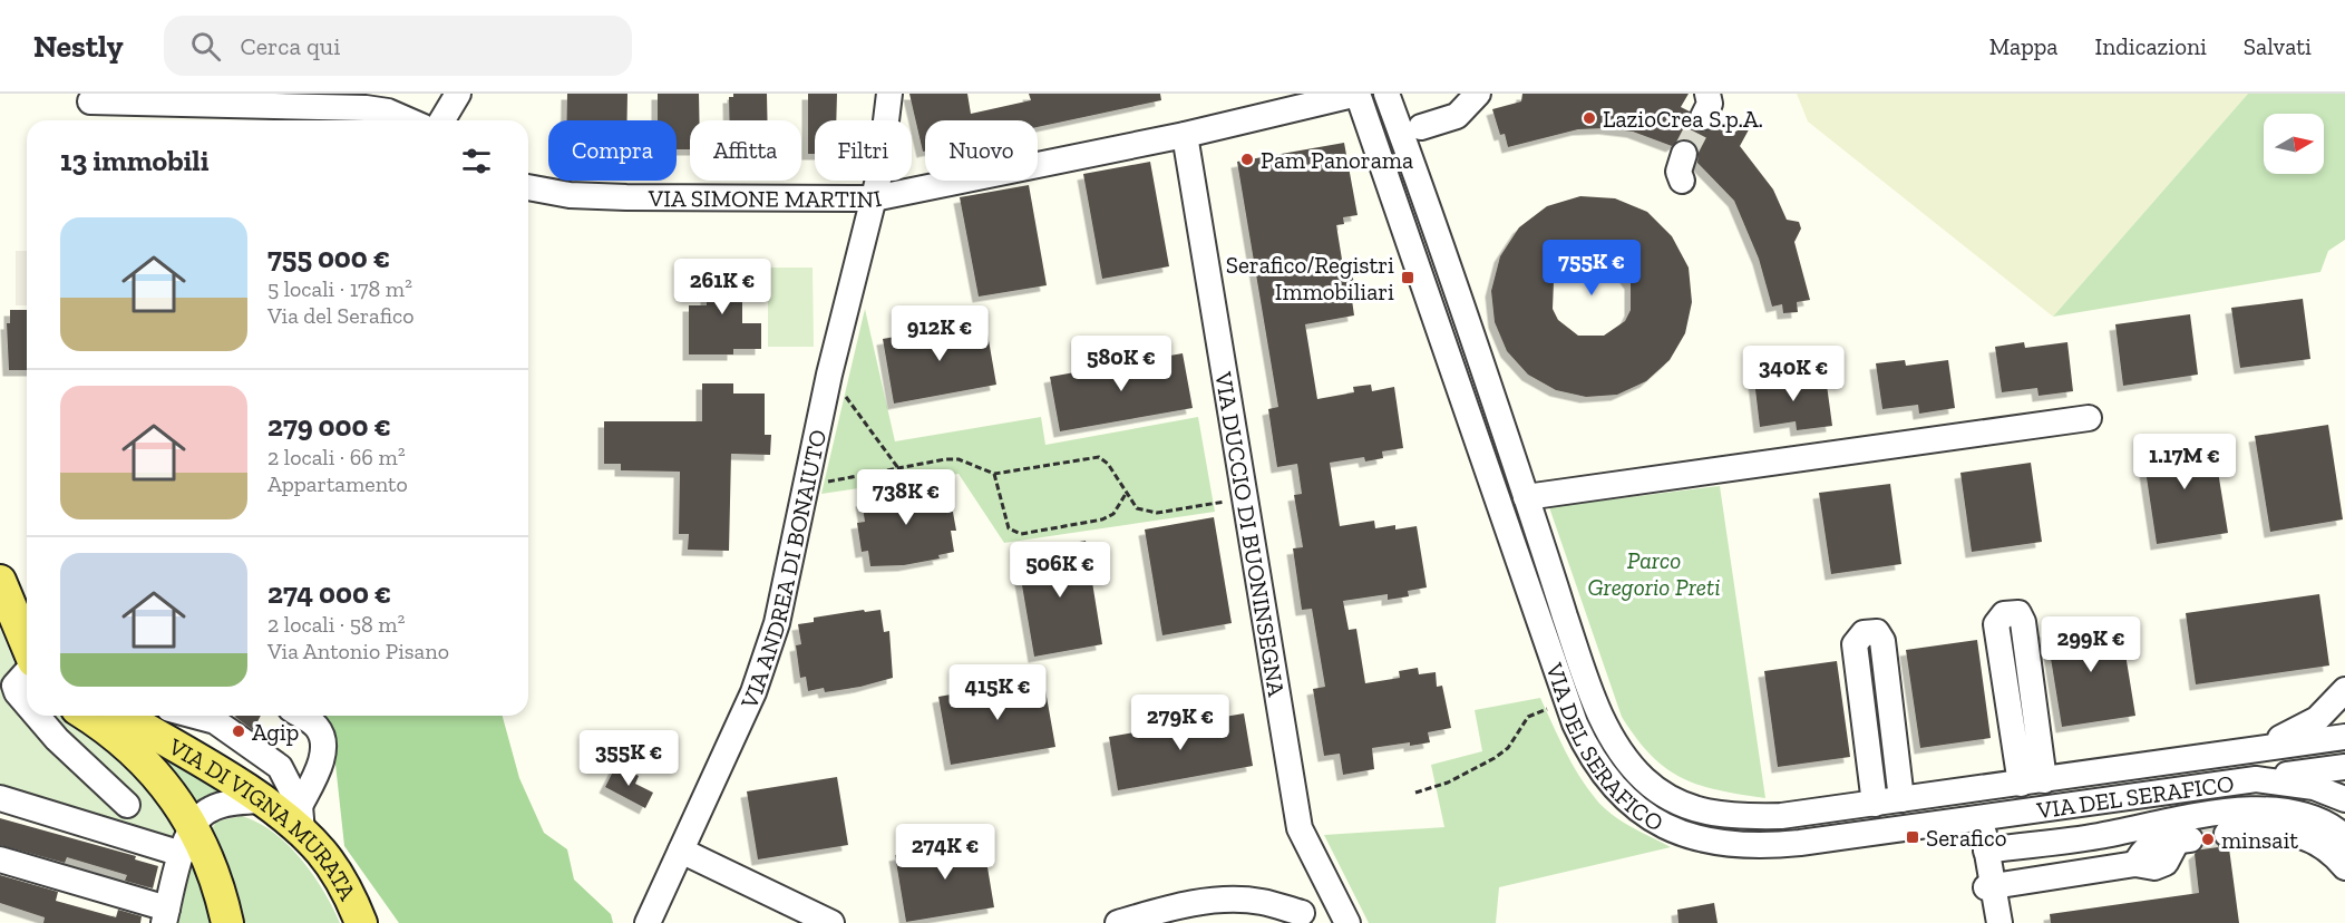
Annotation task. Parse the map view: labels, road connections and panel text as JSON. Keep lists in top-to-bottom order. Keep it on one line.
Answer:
{"streets":{"main road":["VIA DI VIGNA MURATA"],"street":["VIA SIMONE MARTINI","VIA DUCCIO DI BUONINSEGNA","VIA ANDREA DI BONAIUTO","VIA DEL SERAFICO"]},"crossings":[["VIA SIMONE MARTINI","VIA DUCCIO DI BUONINSEGNA"],["VIA SIMONE MARTINI","VIA ANDREA DI BONAIUTO"],["VIA SIMONE MARTINI","VIA DEL SERAFICO"]],"parks":["Parco Gregorio Preti"],"places":{"other":["LazioCrea S.p.A.","Pam Panorama","Agip","minsait"],"transit":["Serafico/Registri Immobiliari","Serafico"]},"north":"right","page":{"header":"Nestly","search":"Cerca qui","nav":["Mappa","Indicazioni","Salvati"],"chip":["Compra","Affitta","Filtri","Nuovo"],"heading":"13 immobili","list":[{"name":"755 000 €","note":"5 locali · 178 m² · Via del Serafico"},{"name":"279 000 €","note":"2 locali · 66 m² · Appartamento"},{"name":"274 000 €","note":"2 locali · 58 m² · Via Antonio Pisano"}],"price":["755K €","261K €","912K €","580K €","340K €","1.17M €","738K €","506K €","299K €","415K €","279K €","355K €","274K €"]}}
